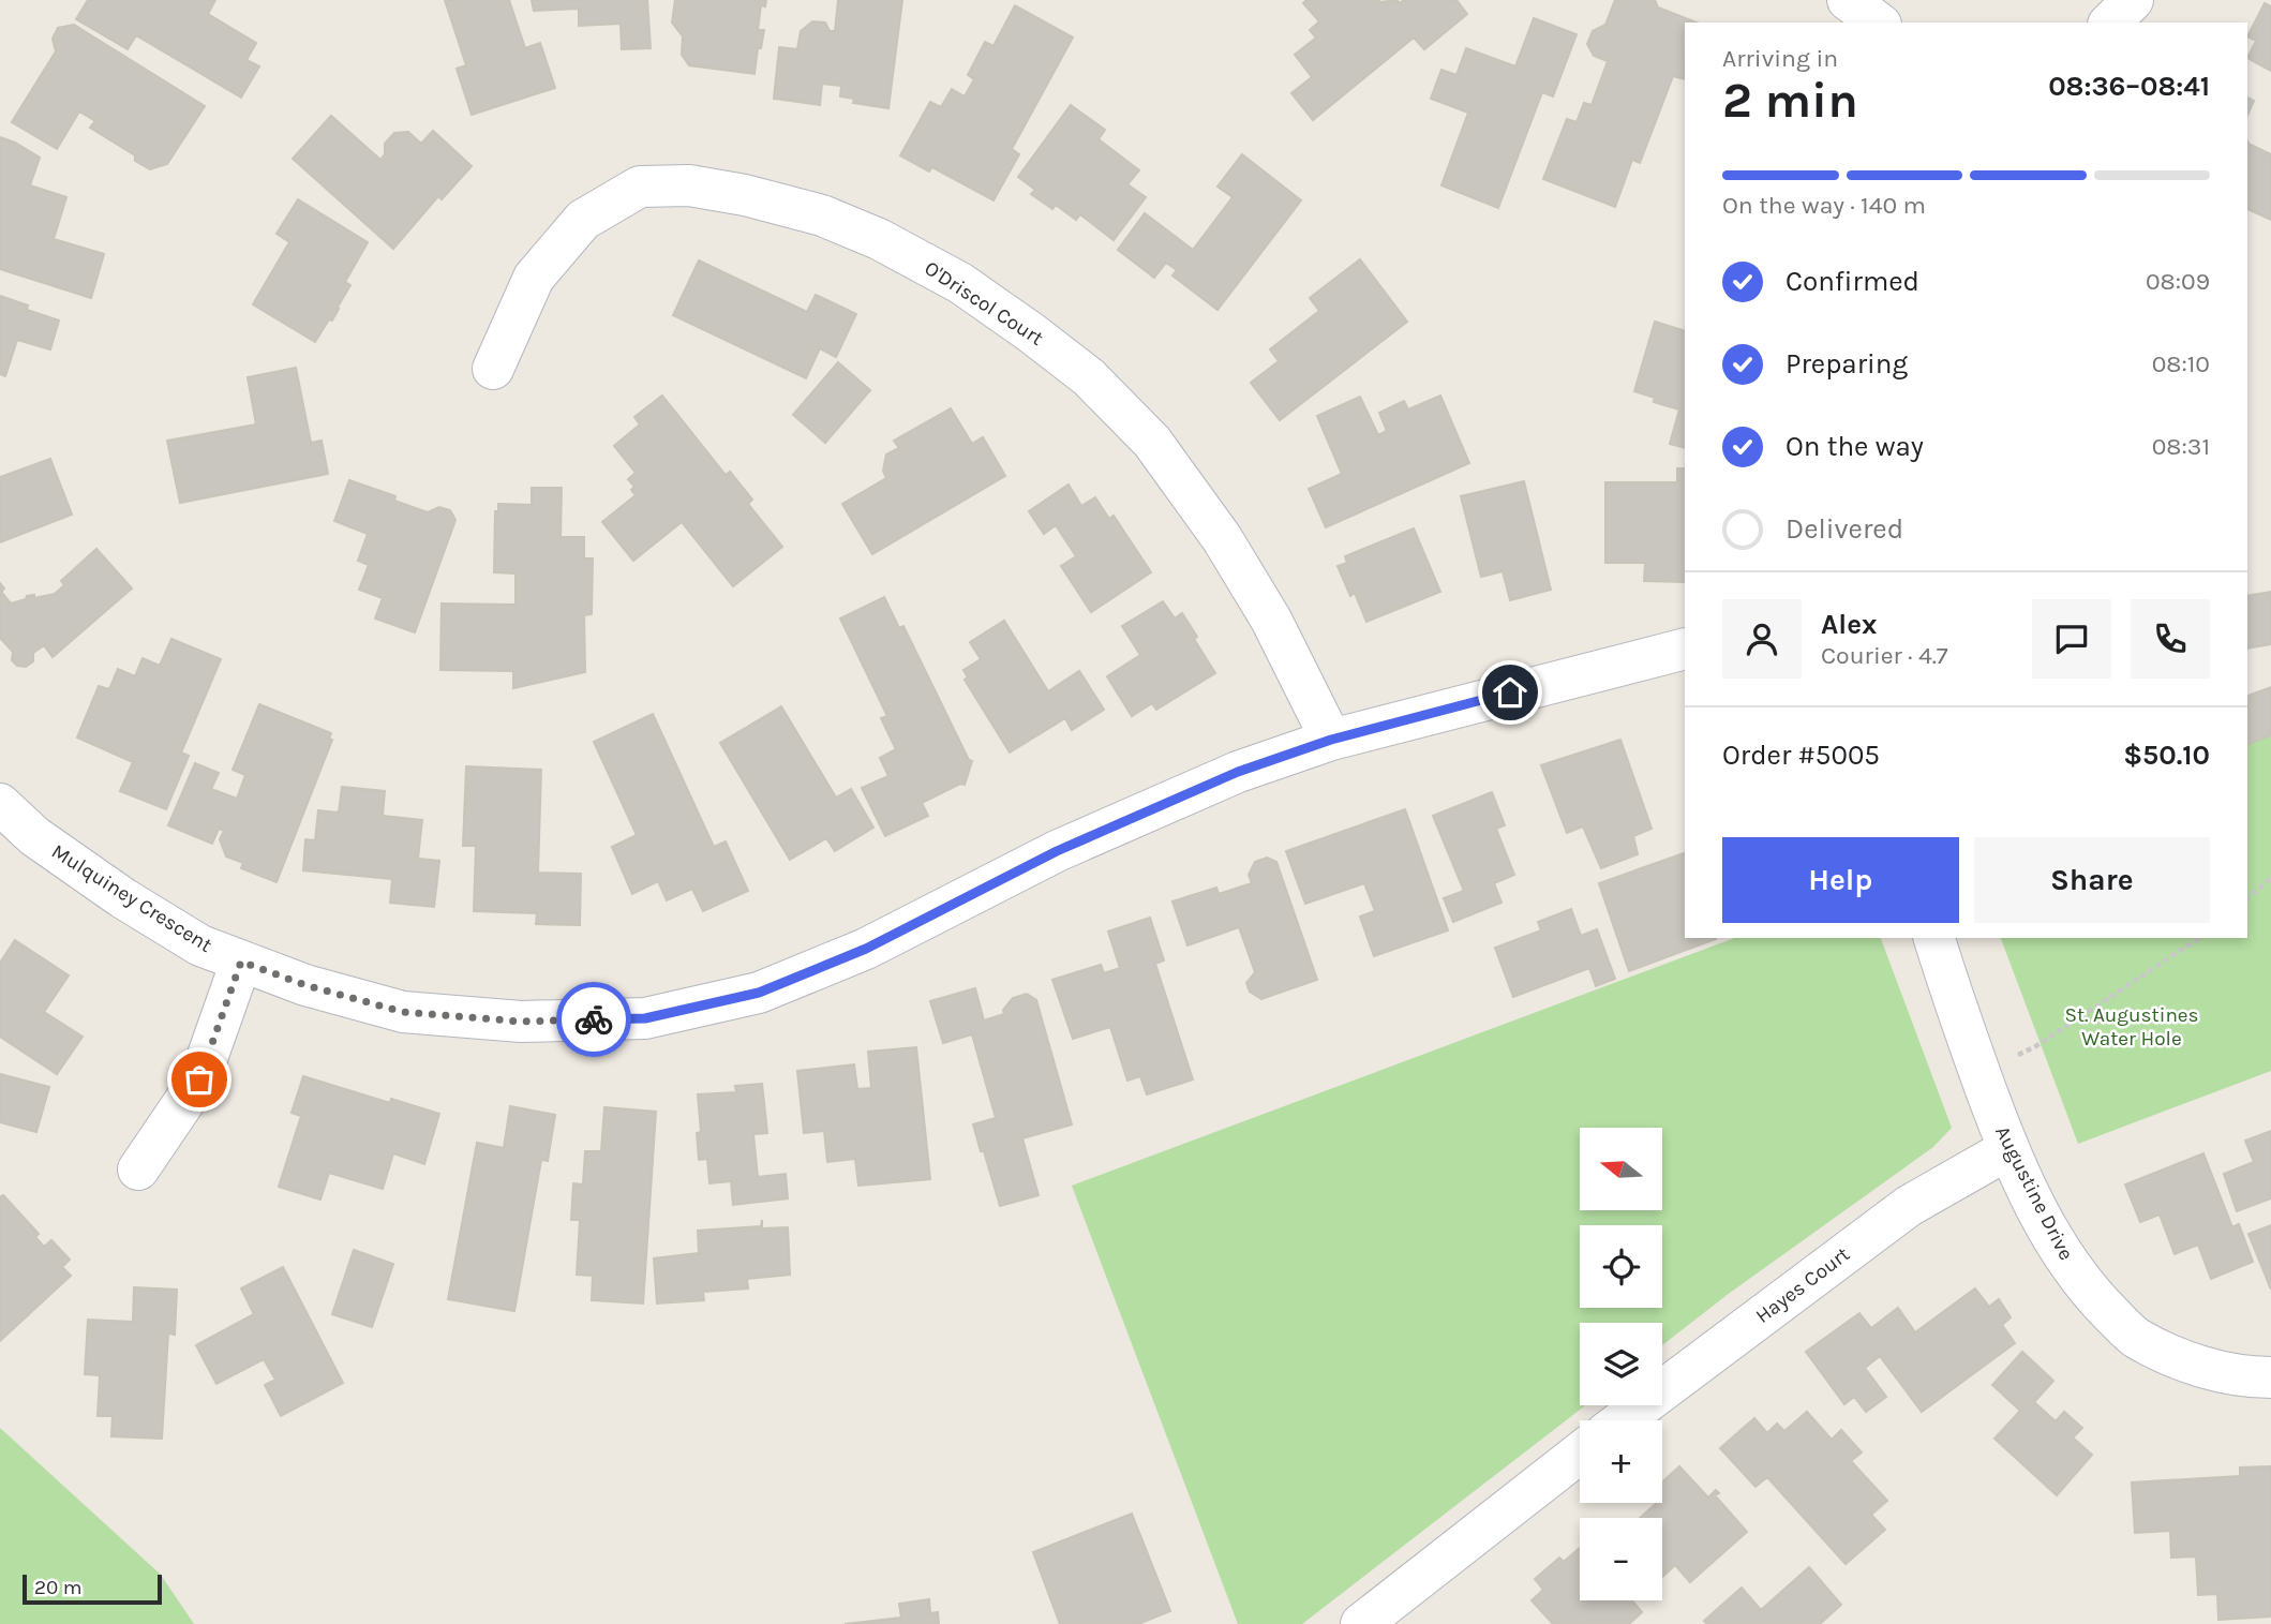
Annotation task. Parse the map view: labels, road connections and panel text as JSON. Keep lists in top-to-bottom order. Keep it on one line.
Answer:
{"streets":{"street":["O'Driscol Court","Mulquiney Crescent","Augustine Drive","Hayes Court"]},"crossings":[["O'Driscol Court","Mulquiney Crescent"],["Augustine Drive","Hayes Court"]],"parks":["St. Augustines Water Hole"],"scale_bar":"20 m","north":"left","page":{"heading":["2 min","Arriving in","08:36–08:41"],"panel":["Alex","Courier · 4.7","Order #5005","$50.10"],"bar":"On the way · 140 m","list":[["Confirmed","08:09"],["Preparing","08:10"],["On the way","08:31"],"Delivered"],"buttons":["Help","Share"],"map_buttons":["+","−"],"scale":"20 m"}}
